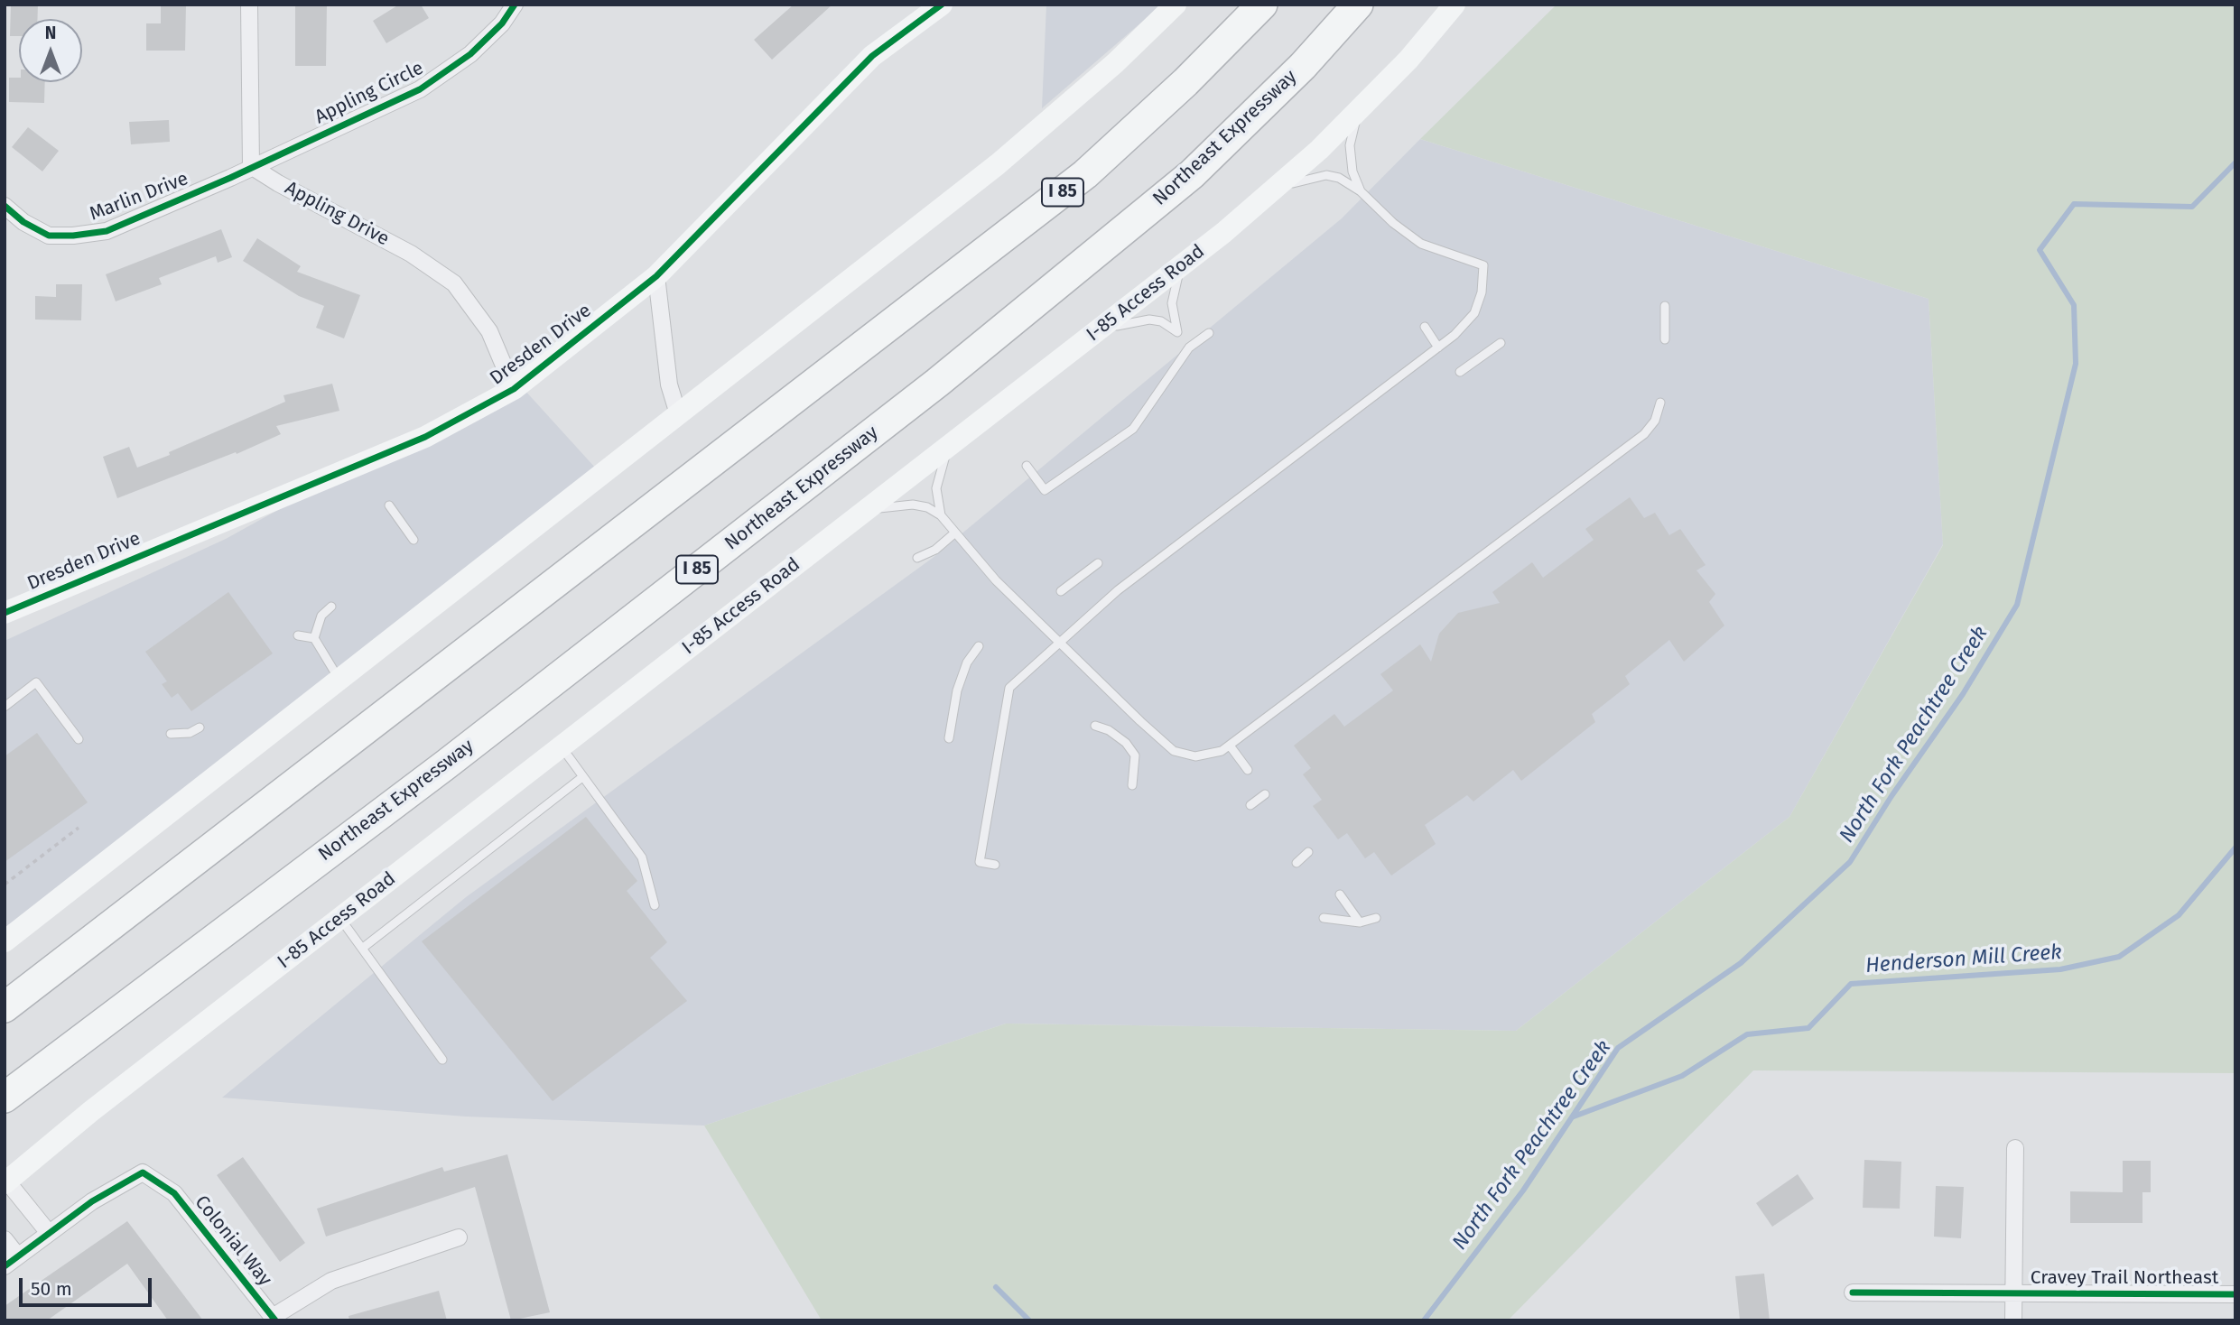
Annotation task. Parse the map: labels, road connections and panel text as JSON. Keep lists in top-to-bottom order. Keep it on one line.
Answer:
{"streets":{"highway":["Northeast Expressway","I 85"],"main road":["I-85 Access Road","Dresden Drive"],"street":["Appling Circle","Marlin Drive","Appling Drive","Colonial Way","Cravey Trail Northeast"]},"crossings":[["Appling Circle","Marlin Drive"],["Appling Circle","Appling Drive"],["Marlin Drive","Appling Drive"],["Appling Drive","Dresden Drive"]],"water":["North Fork Peachtree Creek","Henderson Mill Creek"],"scale_bar":"50 m","north":"top"}
